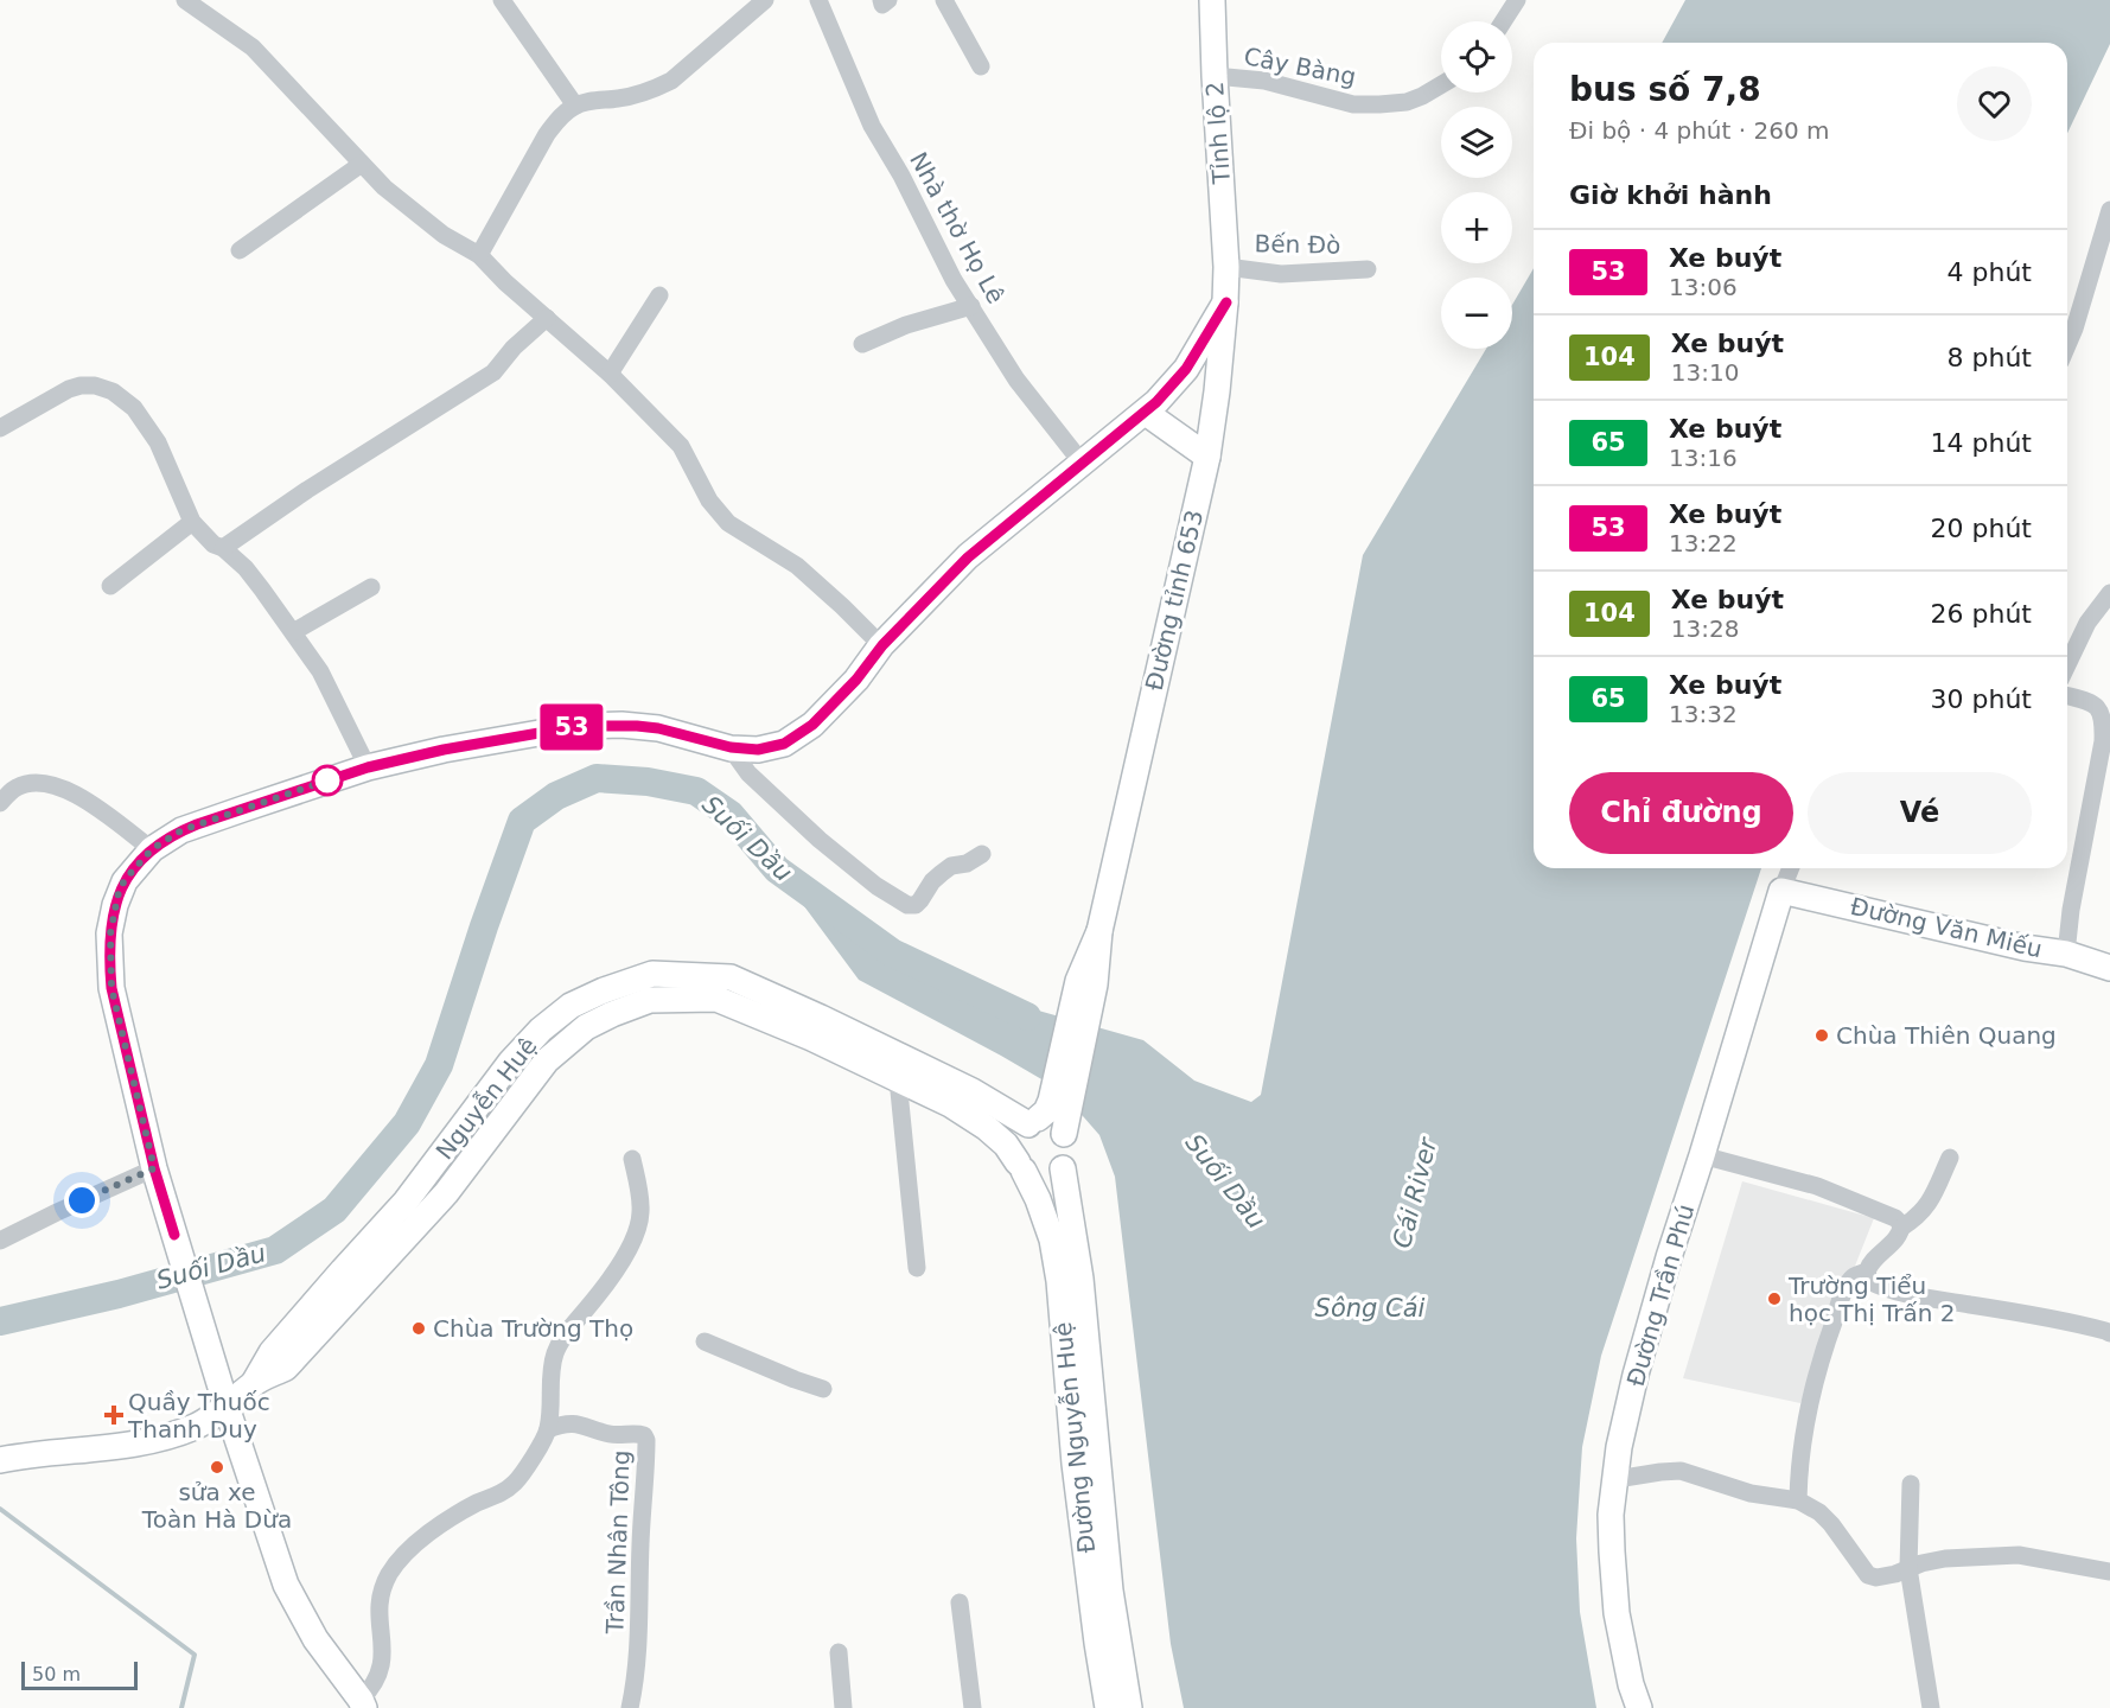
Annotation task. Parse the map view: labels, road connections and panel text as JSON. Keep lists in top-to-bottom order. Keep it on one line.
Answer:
{"streets":{"main road":["Tỉnh lộ 2","Đường tỉnh 653","Đường Văn Miếu","Nguyễn Huệ","Đường Trần Phú","Đường Nguyễn Huệ"],"street":["Cây Bàng","Nhà thờ Họ Lê","Bến Đò","Trần Nhân Tông"]},"crossings":[["Cây Bàng","Tỉnh lộ 2"],["Tỉnh lộ 2","Bến Đò"],["Tỉnh lộ 2","Đường tỉnh 653"],["Bến Đò","Đường tỉnh 653"],["Đường tỉnh 653","Nguyễn Huệ"],["Đường tỉnh 653","Đường Nguyễn Huệ"],["Đường Văn Miếu","Đường Trần Phú"],["Nguyễn Huệ","Đường Nguyễn Huệ"]],"water":["Suối Dầu","Cái River","Sông Cái"],"places":{"other":["Chùa Thiên Quang","Trường Tiểu học Thị Trấn 2","Chùa Trường Thọ","sửa xe Toàn Hà Dừa"],"health":["Quầy Thuốc Thanh Duy"]},"lines":["bus line 53"],"scale_bar":"50 m","page":{"on_map":"53","map_buttons":["+","−"],"heading":[["bus số 7,8","Đi bộ · 4 phút · 260 m"],"Giờ khởi hành"],"list":[{"mark":"53","name":"Xe buýt","note":"13:06","value":"4 phút"},{"mark":"104","name":"Xe buýt","note":"13:10","value":"8 phút"},{"mark":"65","name":"Xe buýt","note":"13:16","value":"14 phút"},{"mark":"53","name":"Xe buýt","note":"13:22","value":"20 phút"},{"mark":"104","name":"Xe buýt","note":"13:28","value":"26 phút"},{"mark":"65","name":"Xe buýt","note":"13:32","value":"30 phút"}],"buttons":["Chỉ đường","Vé"],"scale":"50 m"}}
